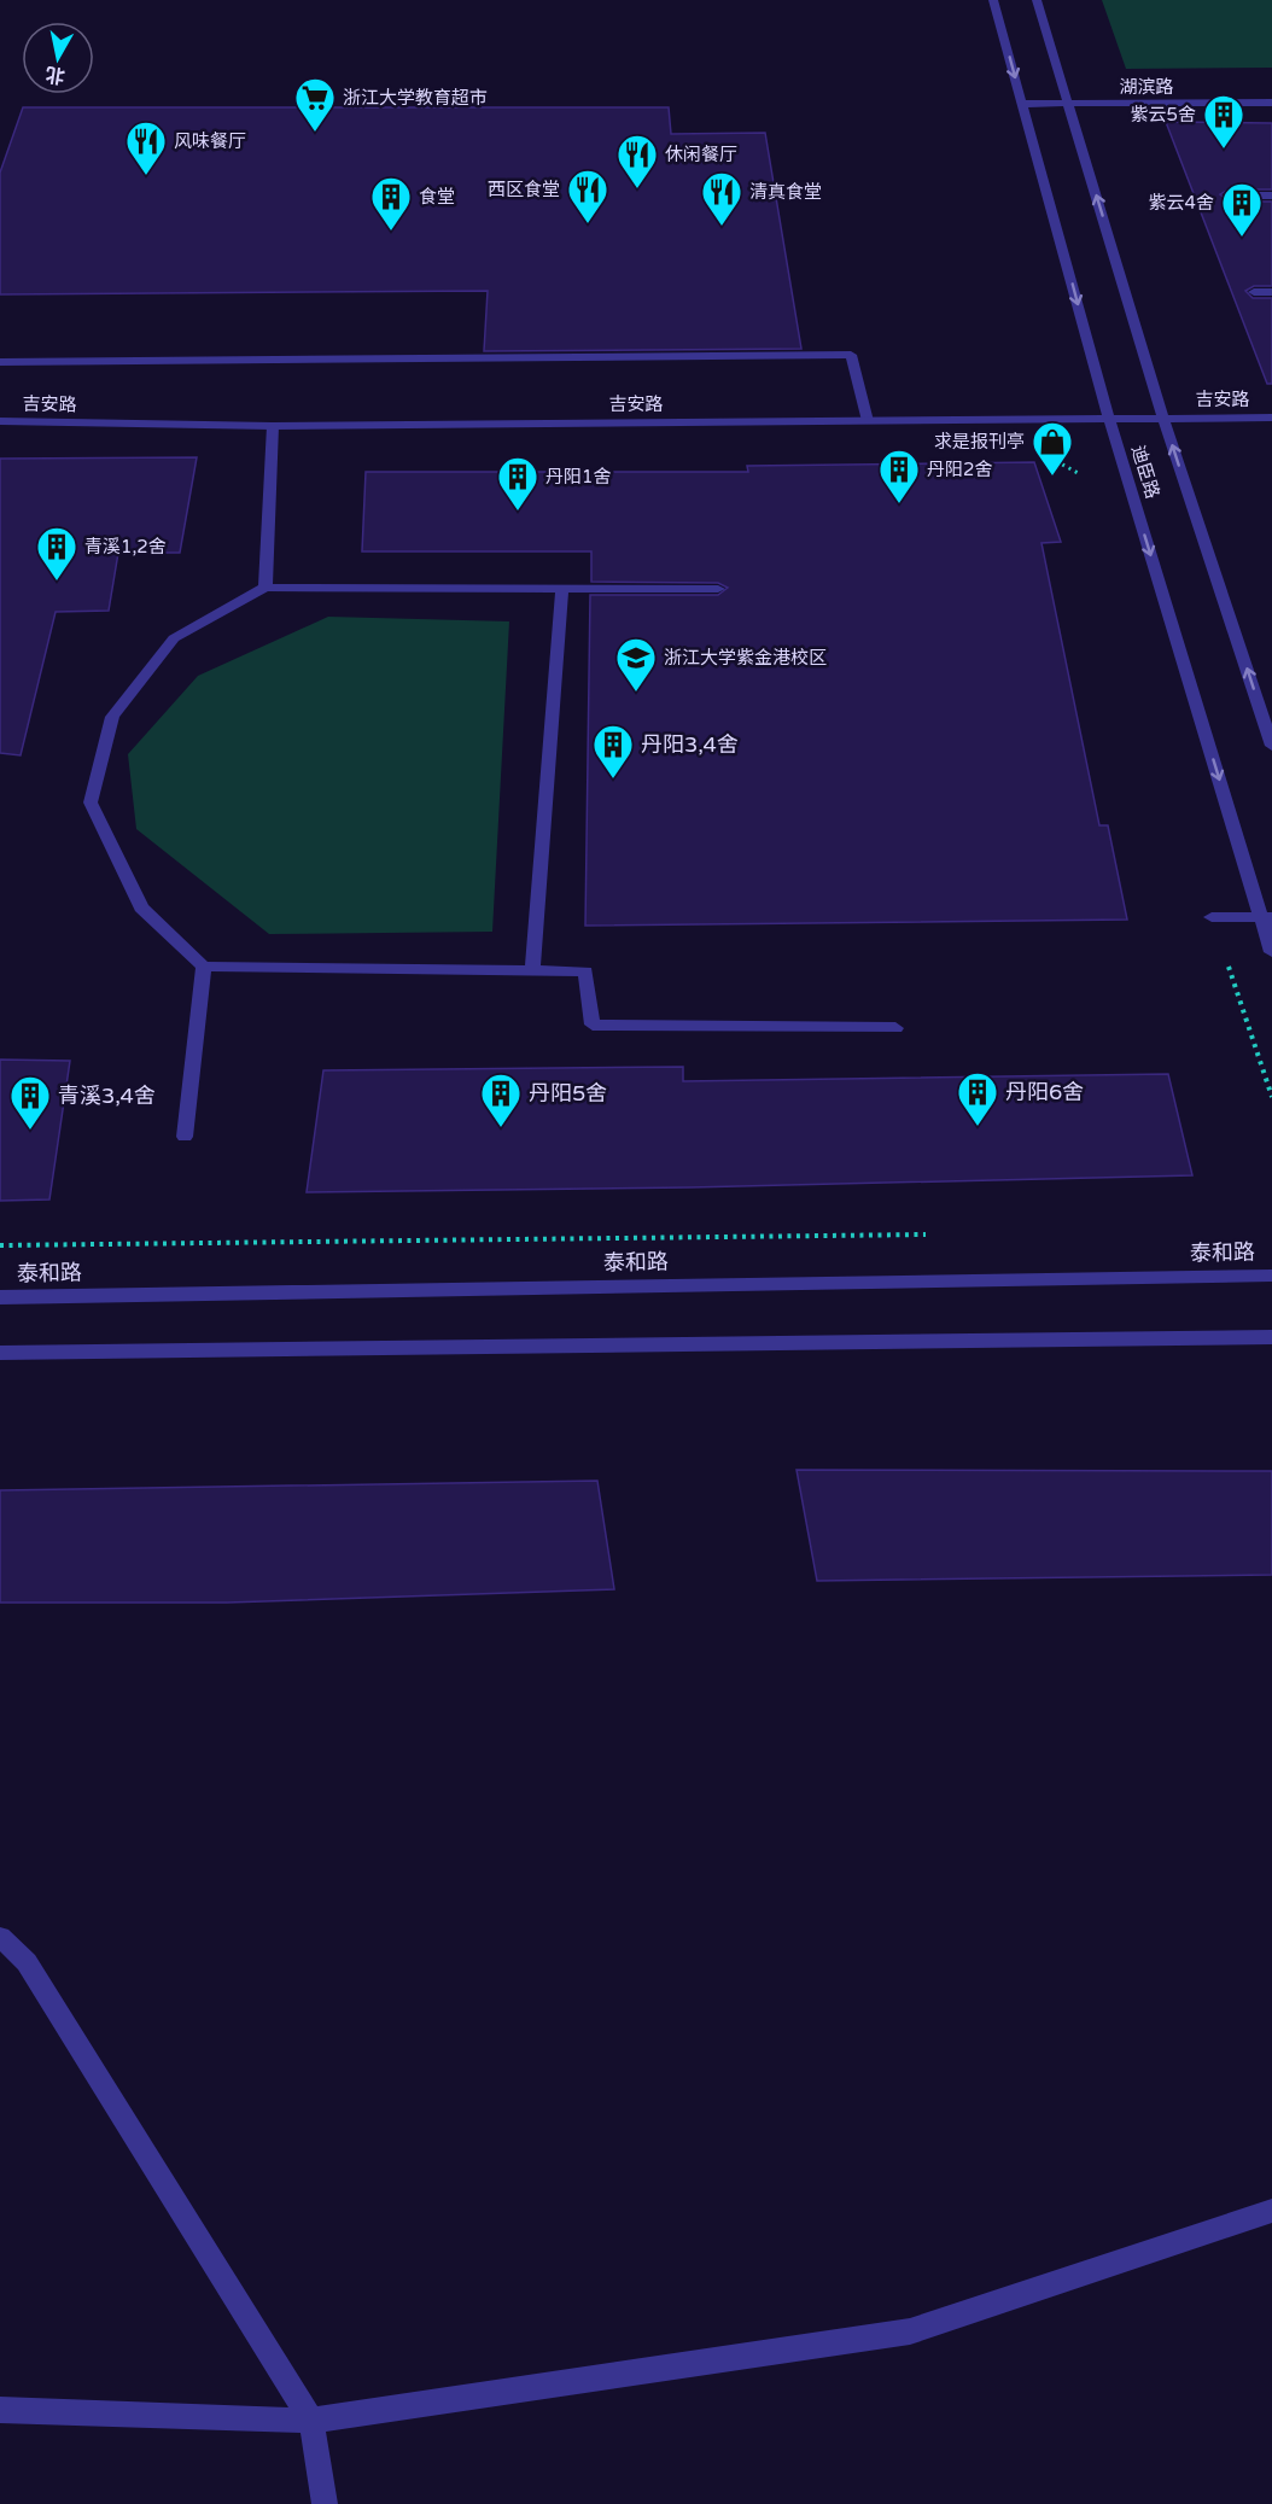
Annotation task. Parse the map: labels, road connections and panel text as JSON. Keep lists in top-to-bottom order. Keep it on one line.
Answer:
{"streets":{"street":["湖滨路","吉安路","迪臣路","泰和路"]},"crossings":[["湖滨路","迪臣路"],["吉安路","迪臣路"]],"places":{"supermarket":["浙江大学教育超市"],"building":["紫云5舍","食堂","紫云4舍","丹阳2舍","丹阳1舍","青溪1,2舍","丹阳3,4舍","丹阳6舍","丹阳5舍","青溪3,4舍"],"restaurant":["风味餐厅","休闲餐厅","西区食堂","清真食堂"],"shop":["求是报刊亭"],"school or university":["浙江大学紫金港校区"]},"north":"bottom"}
